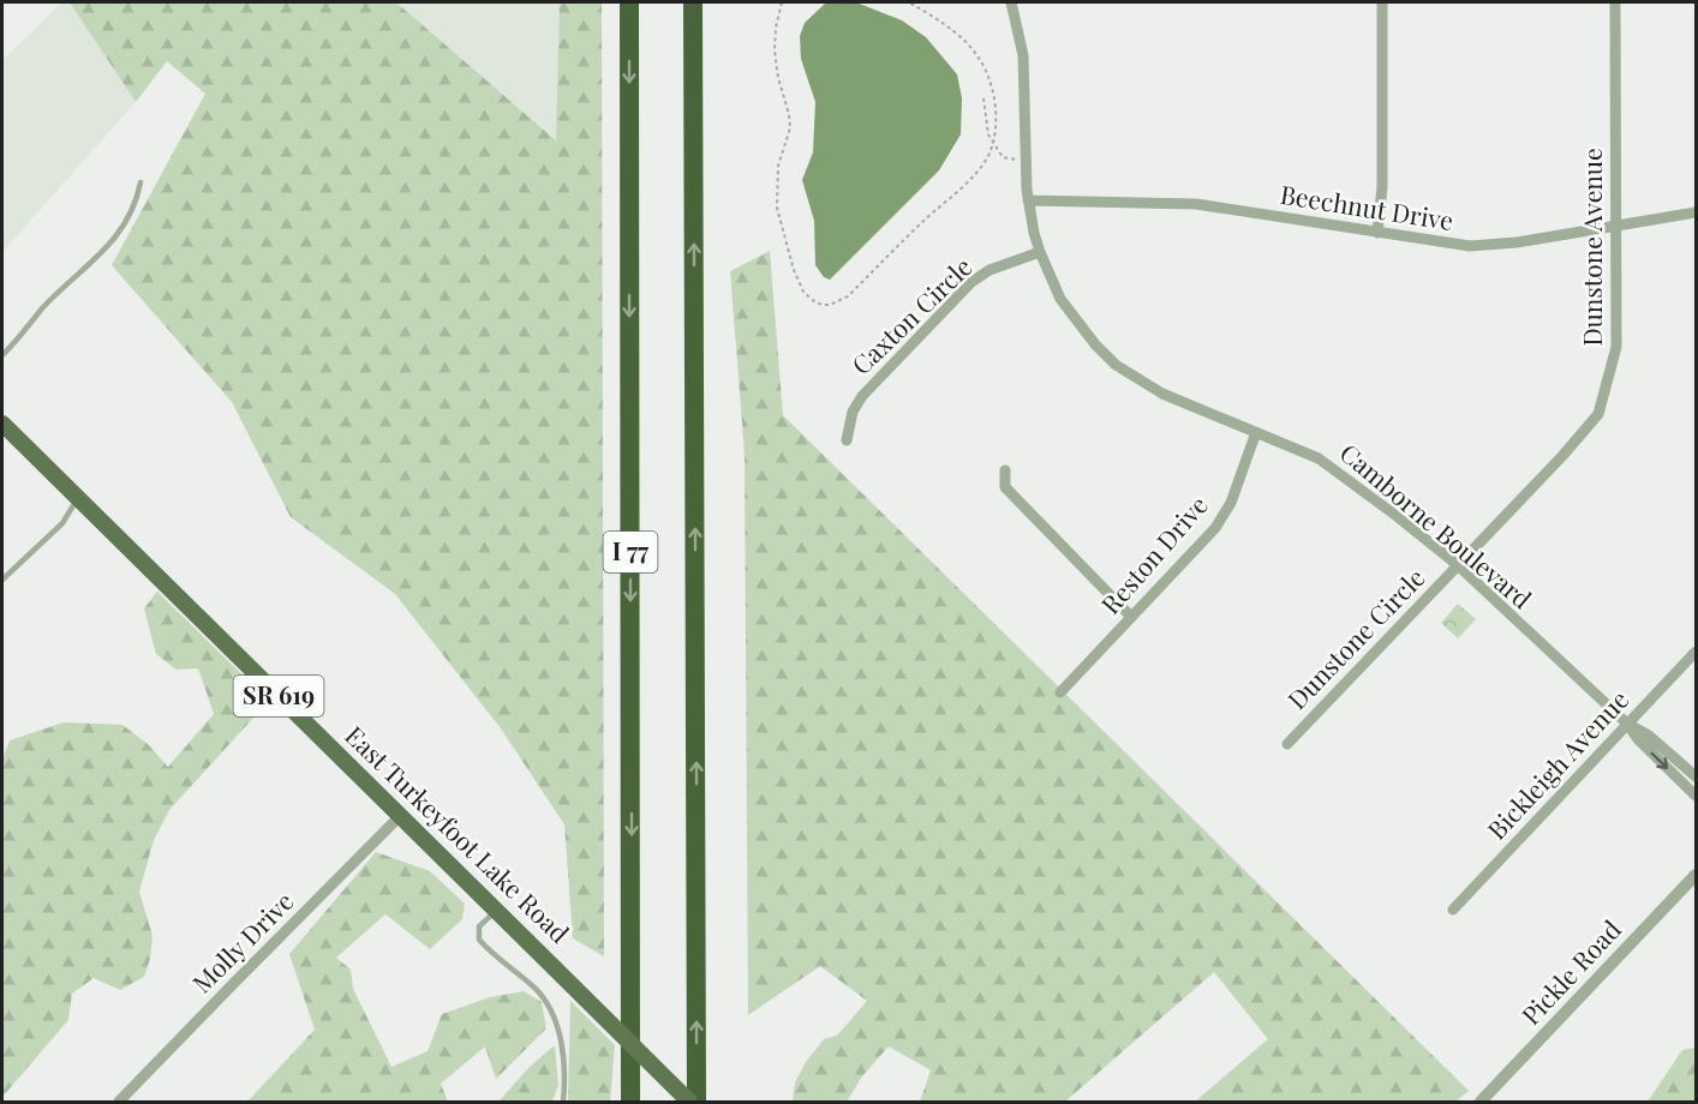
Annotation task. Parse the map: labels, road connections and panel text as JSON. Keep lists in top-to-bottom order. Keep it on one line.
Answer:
{"streets":{"highway":["I 77"],"main road":["SR 619","East Turkeyfoot Lake Road"],"street":["Beechnut Drive","Dunstone Avenue","Caxton Circle","Camborne Boulevard","Reston Drive","Dunstone Circle","Bickleigh Avenue","Molly Drive","Pickle Road"]},"crossings":[["Beechnut Drive","Dunstone Avenue"],["Beechnut Drive","Camborne Boulevard"],["Dunstone Avenue","Camborne Boulevard"],["Dunstone Avenue","Dunstone Circle"],["Caxton Circle","Camborne Boulevard"],["Camborne Boulevard","Reston Drive"],["Camborne Boulevard","Dunstone Circle"],["Camborne Boulevard","Bickleigh Avenue"],["East Turkeyfoot Lake Road","Molly Drive"]]}
